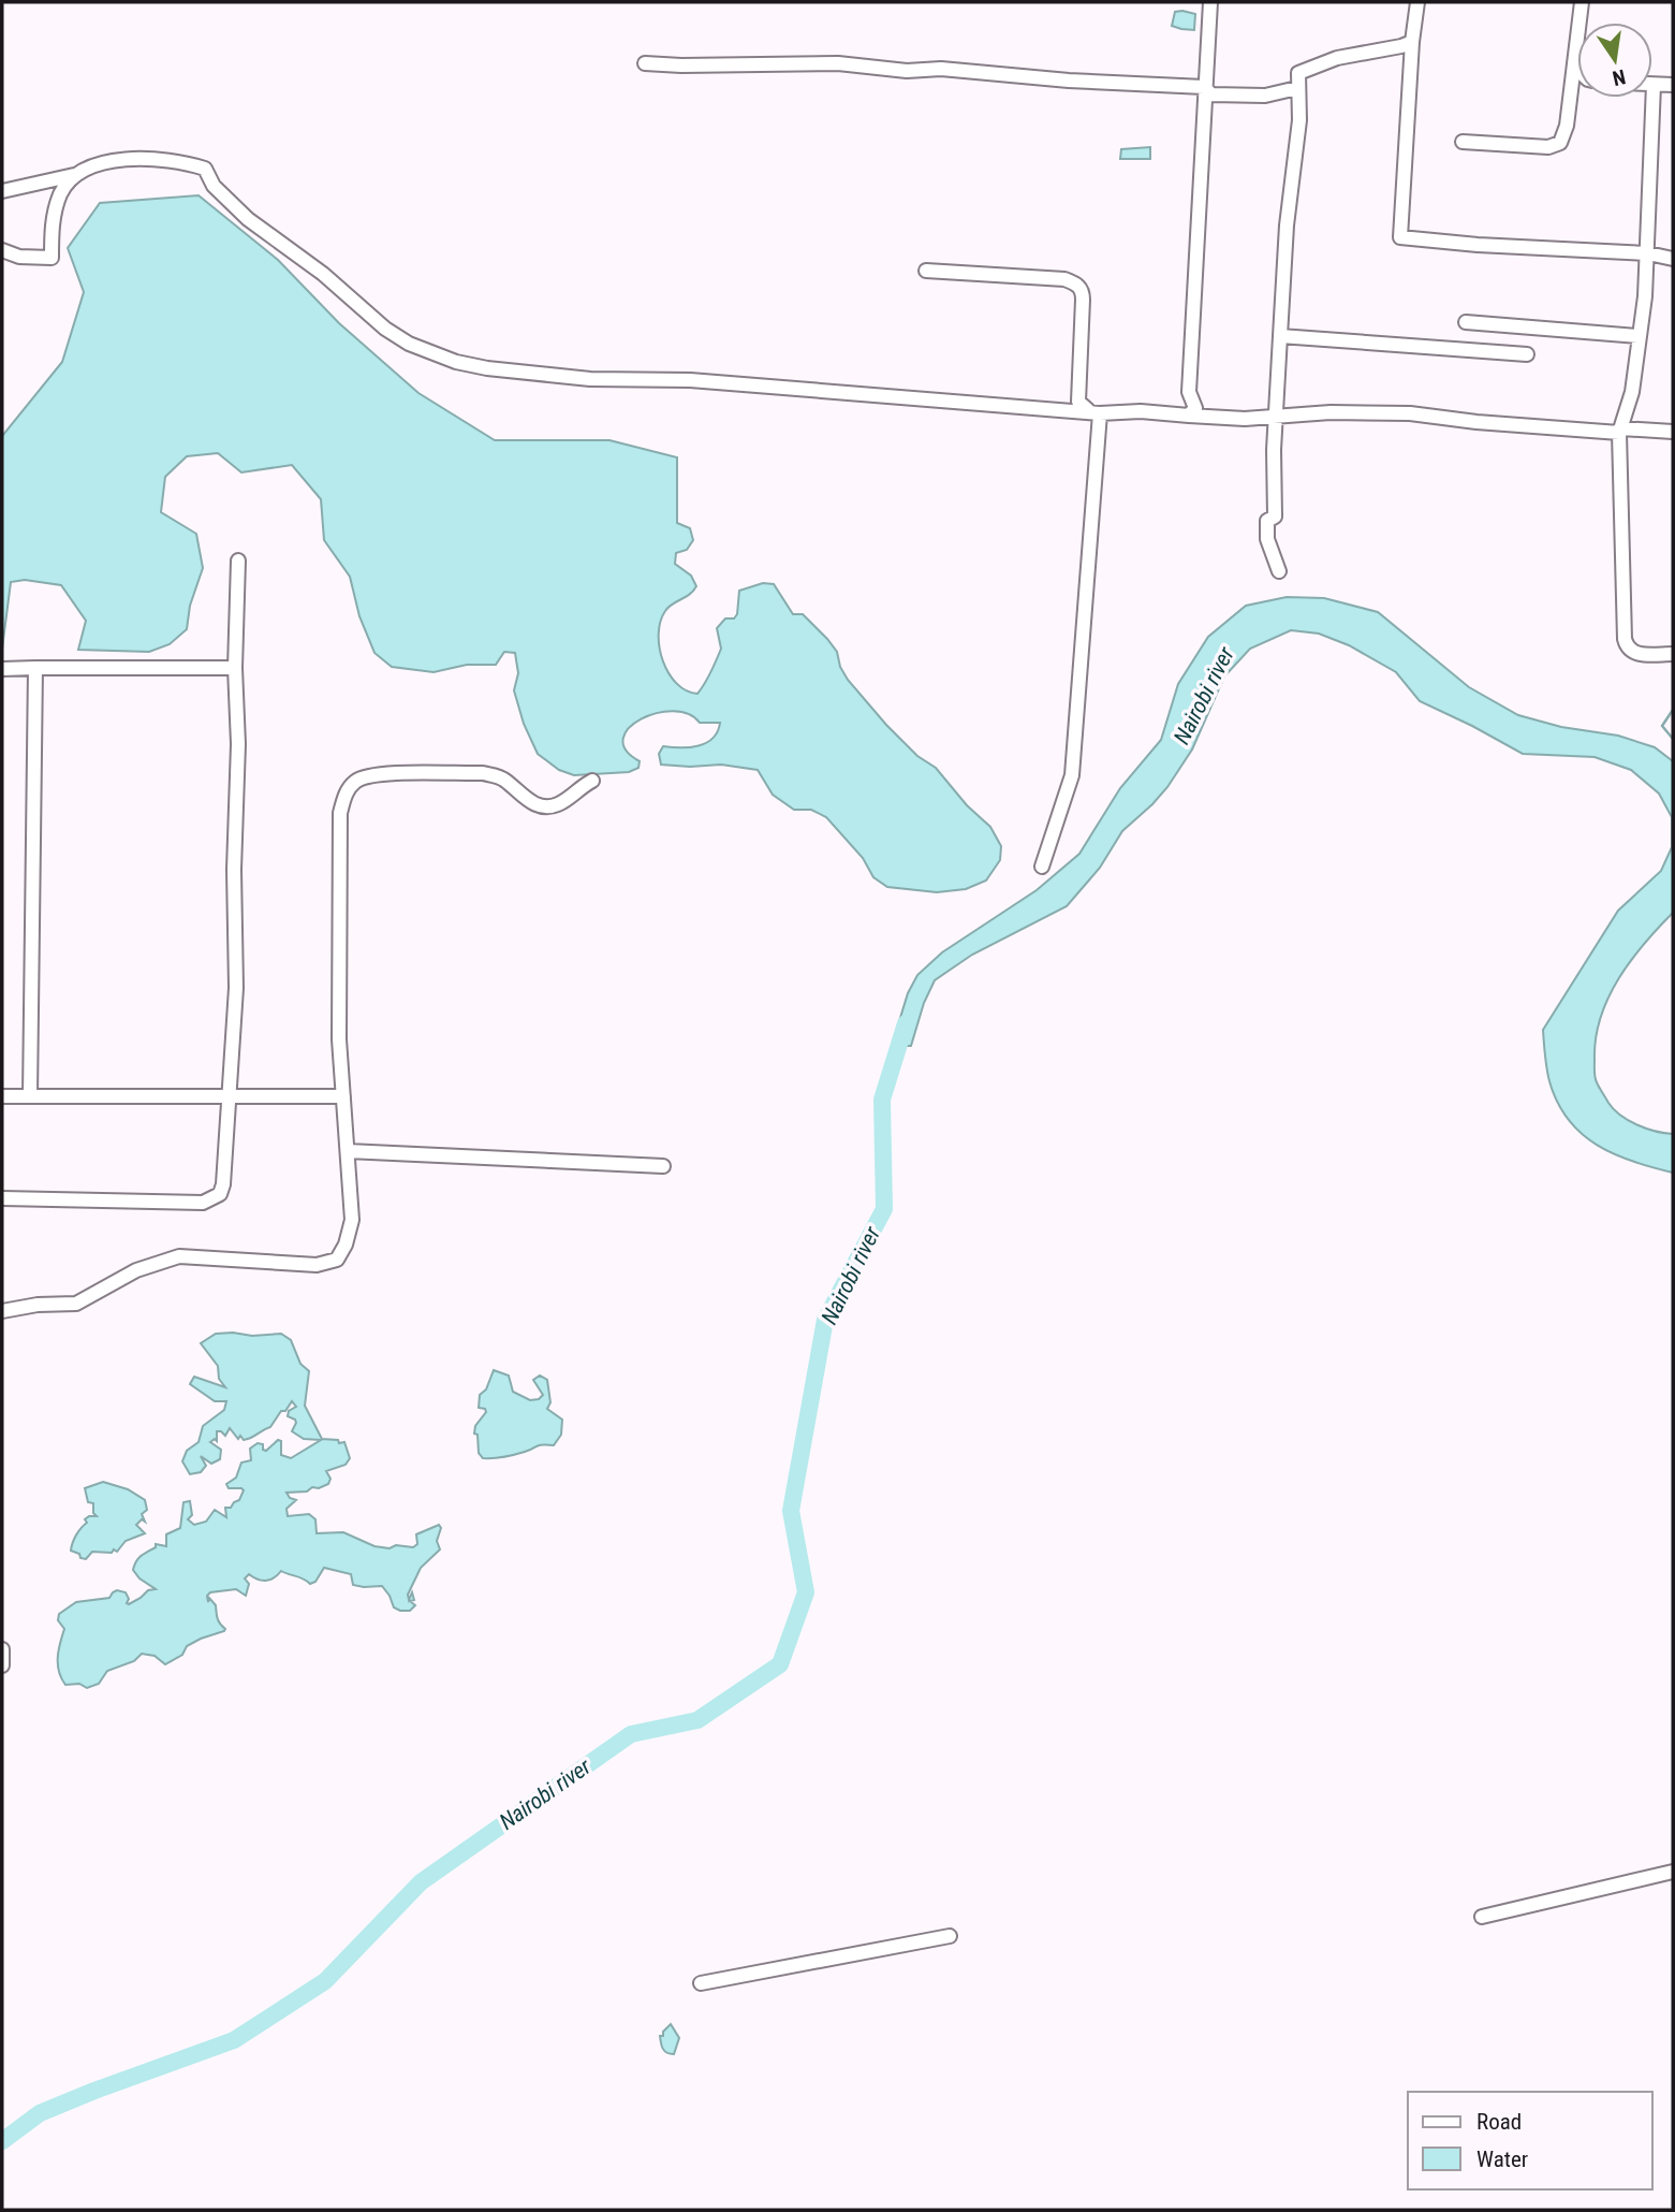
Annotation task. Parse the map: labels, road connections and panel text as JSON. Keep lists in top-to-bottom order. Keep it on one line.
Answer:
{"water":["Nairobi river"],"legend":["Road","Water"],"north":"bottom"}
